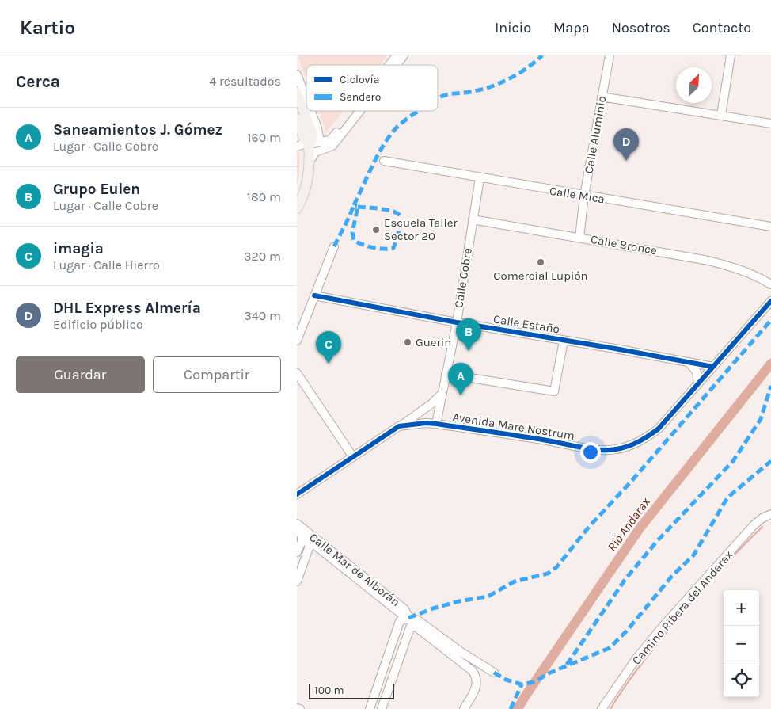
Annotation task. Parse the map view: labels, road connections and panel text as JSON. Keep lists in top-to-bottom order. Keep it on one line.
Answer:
{"streets":{"street":["Calle Aluminio","Calle Mica","Calle Bronce","Calle Cobre","Calle Estaño","Avenida Mare Nostrum","Calle Mar de Alborán","Camino Ribera del Andarax"]},"crossings":[["Calle Aluminio","Calle Mica"],["Calle Aluminio","Calle Bronce"],["Calle Mica","Calle Cobre"],["Calle Bronce","Calle Cobre"],["Calle Cobre","Calle Estaño"],["Calle Cobre","Avenida Mare Nostrum"],["Calle Estaño","Avenida Mare Nostrum"]],"water":["Río Andarax"],"places":["Escuela Taller Sector 20","Comercial Lupión","Guerin"],"legend":["Ciclovía","Sendero"],"scale_bar":"100 m","north":"top right","page":{"header":"Kartio","nav":["Inicio","Mapa","Nosotros","Contacto"],"heading":["Cerca","4 resultados"],"list":[{"mark":"A","name":"Saneamientos J. Gómez","note":"Lugar · Calle Cobre","value":"160 m"},{"mark":"B","name":"Grupo Eulen","note":"Lugar · Calle Cobre","value":"180 m"},{"mark":"C","name":"imagia","note":"Lugar · Calle Hierro","value":"320 m"},{"mark":"D","name":"DHL Express Almería","note":"Edificio público","value":"340 m"}],"pins":["D","B","C","A"],"buttons":["Guardar","Compartir"],"map_buttons":["+","−"],"scale":"100 m"}}
